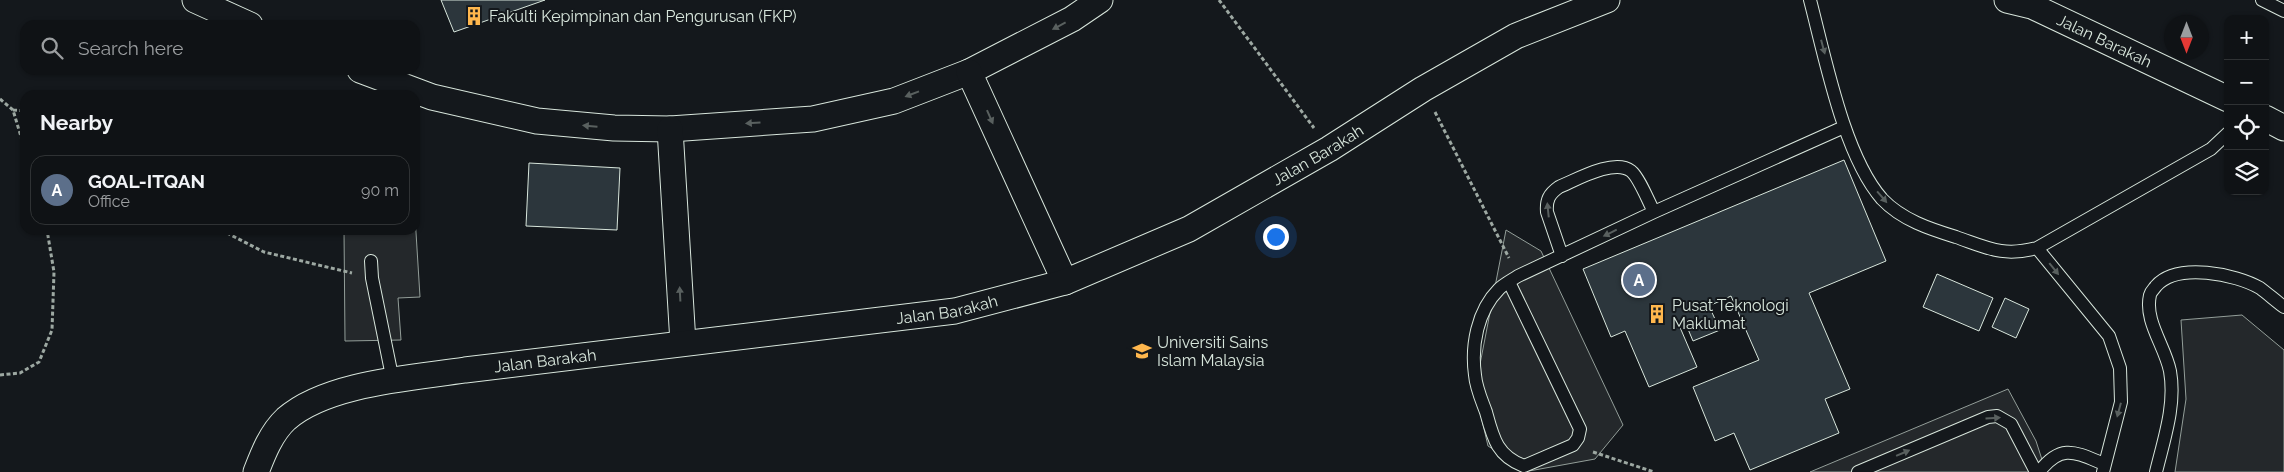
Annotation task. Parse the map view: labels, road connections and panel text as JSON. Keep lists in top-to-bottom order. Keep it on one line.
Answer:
{"streets":{"street":["Jalan Barakah"]},"places":{"building":["Fakulti Kepimpinan dan Pengurusan (FKP)","Pusat Teknologi Maklumat"],"school or university":["Universiti Sains Islam Malaysia"]},"north":"bottom","page":{"map_buttons":["+","−"],"search":"Search here","heading":"Nearby","list":[{"mark":"A","name":"GOAL-ITQAN","note":"Office","value":"90 m"}],"pins":"A"}}
